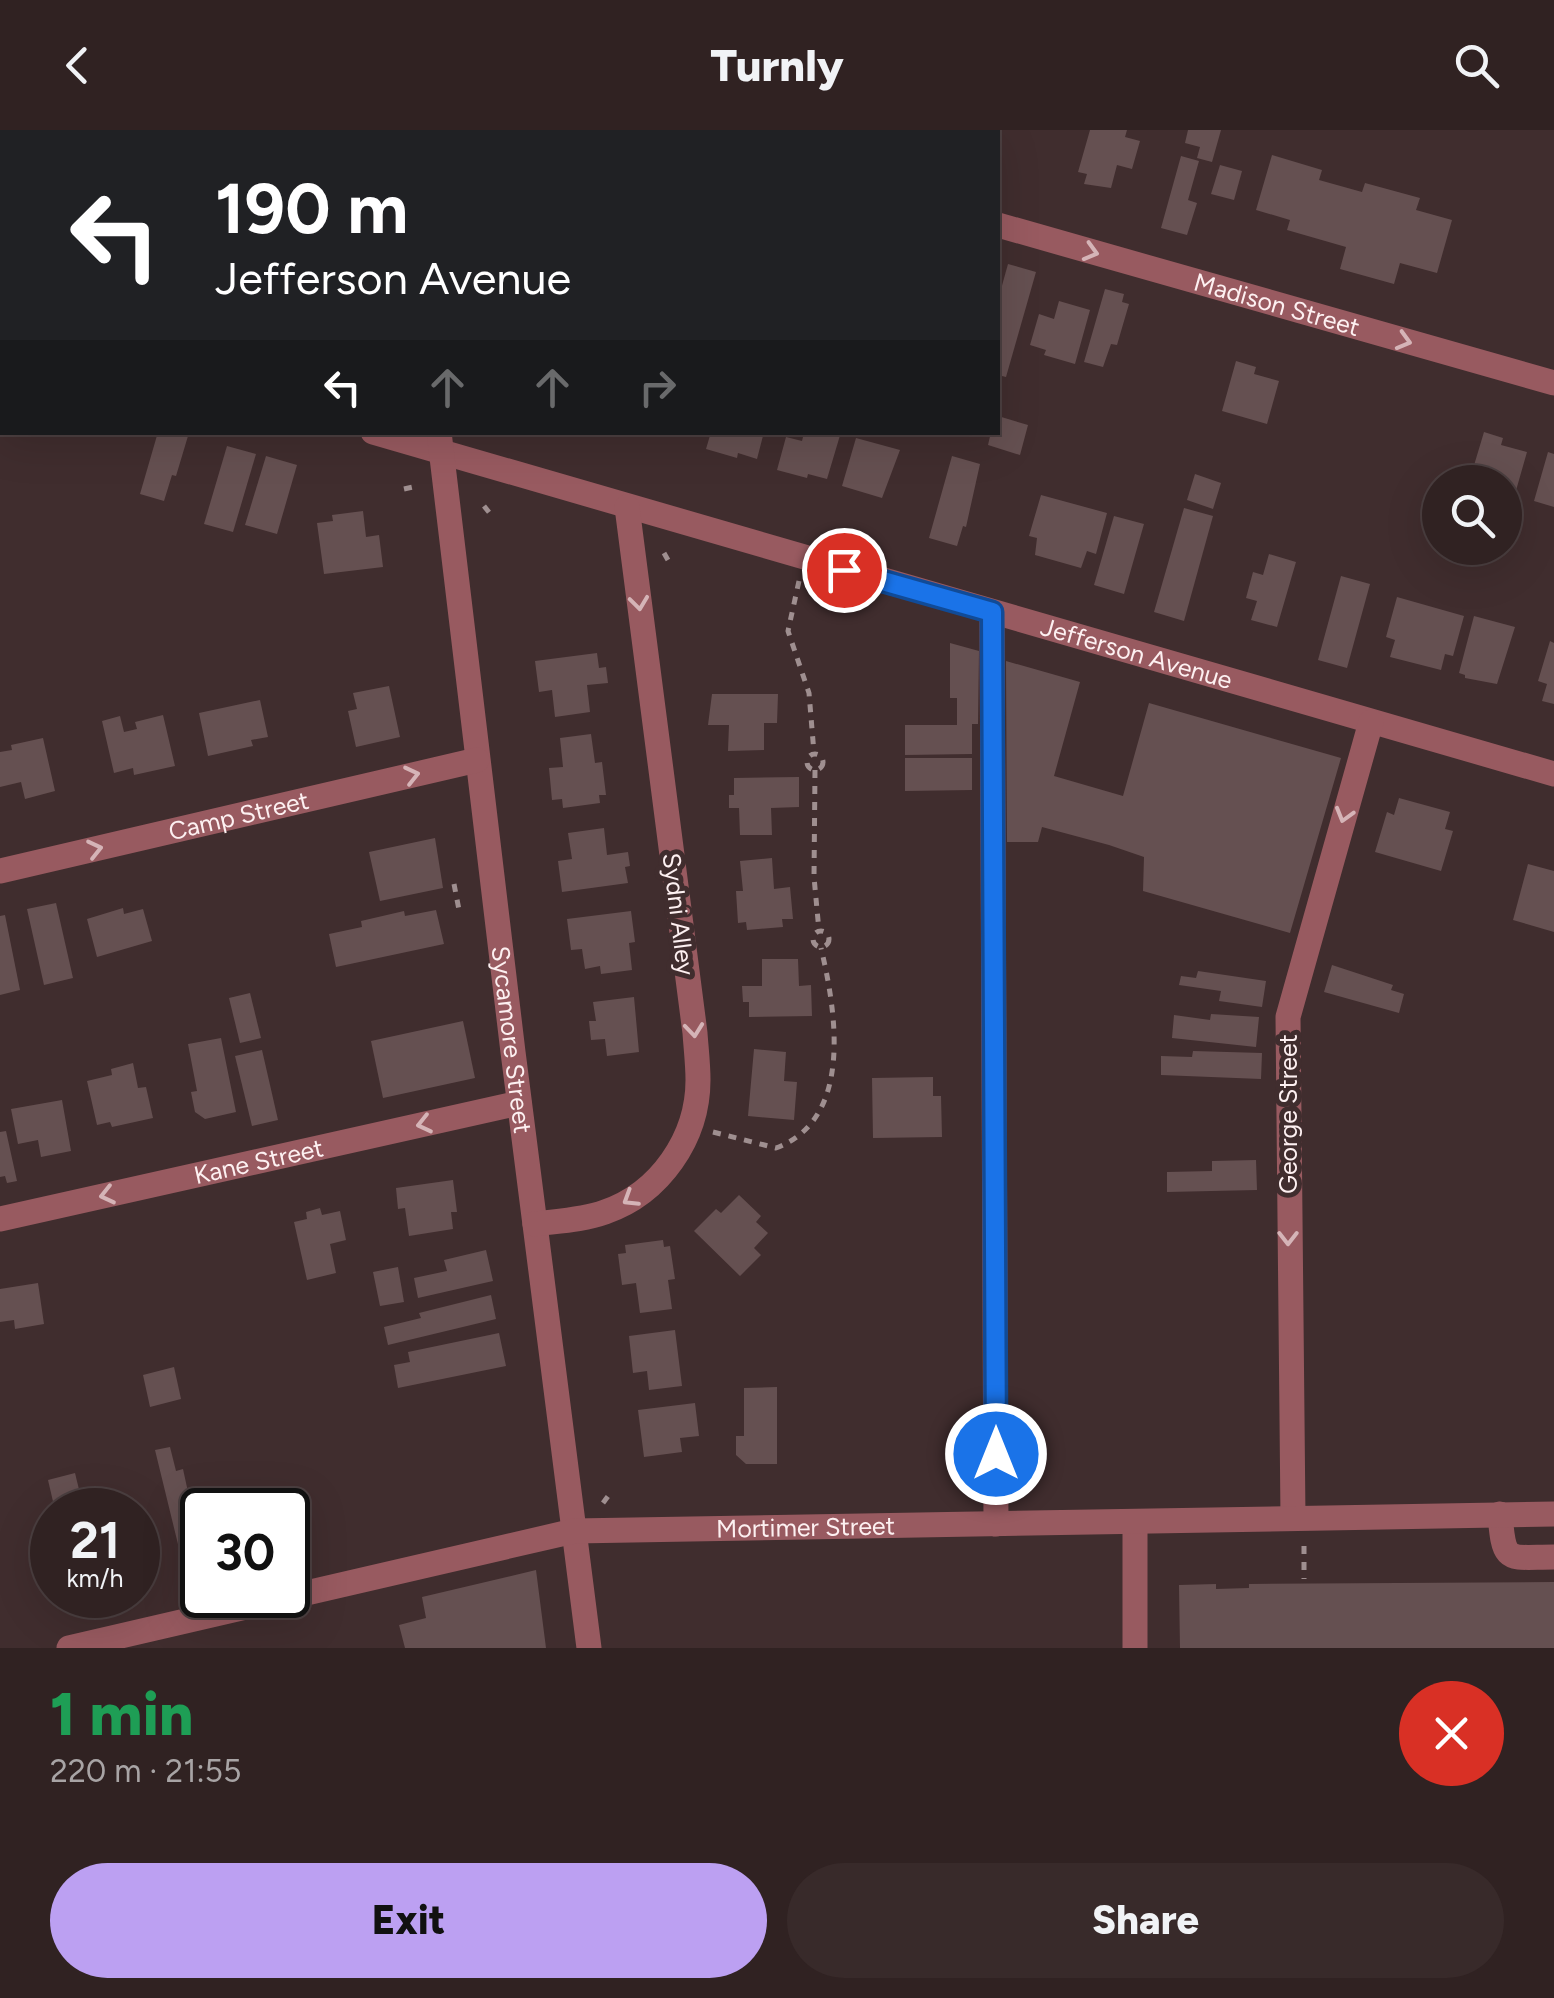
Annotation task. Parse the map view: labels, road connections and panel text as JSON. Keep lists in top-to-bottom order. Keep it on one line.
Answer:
{"streets":{"street":["Madison Street","Jefferson Avenue","Camp Street","Sydni Alley","Sycamore Street","George Street","Kane Street","Mortimer Street"]},"crossings":[["Jefferson Avenue","Sydni Alley"],["Jefferson Avenue","Sycamore Street"],["Jefferson Avenue","George Street"],["Camp Street","Sycamore Street"],["Sydni Alley","Sycamore Street"],["Sycamore Street","Kane Street"],["Sycamore Street","Mortimer Street"],["George Street","Mortimer Street"]],"one_way":["Madison Street","Camp Street","Sydni Alley","George Street","Kane Street"],"page":{"header":"Turnly","turn":["190 m","Jefferson Avenue"],"speed":"21 km/h","limit":"30","heading":["1 min","220 m · 21:55"],"buttons":["Exit","Share"]}}
